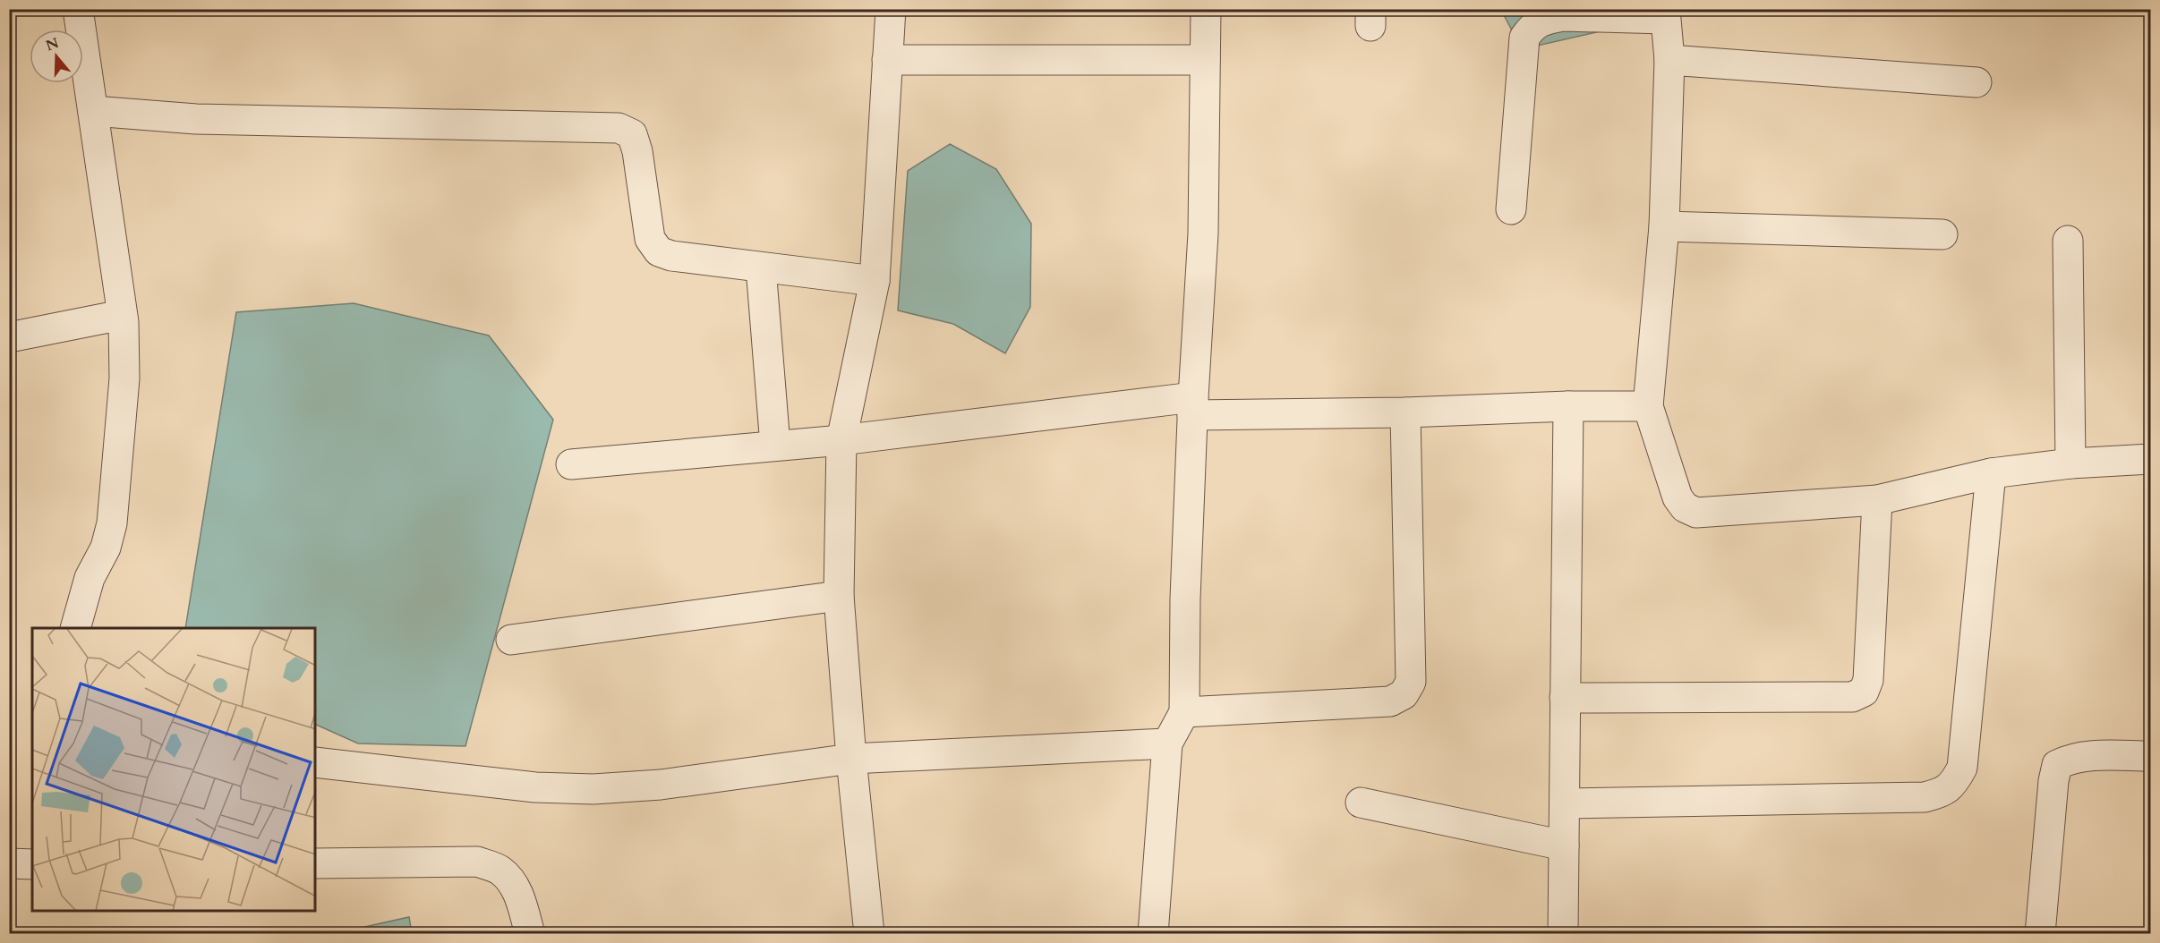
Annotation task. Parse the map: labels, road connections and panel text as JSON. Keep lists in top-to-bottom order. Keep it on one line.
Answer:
{"north":"top"}
